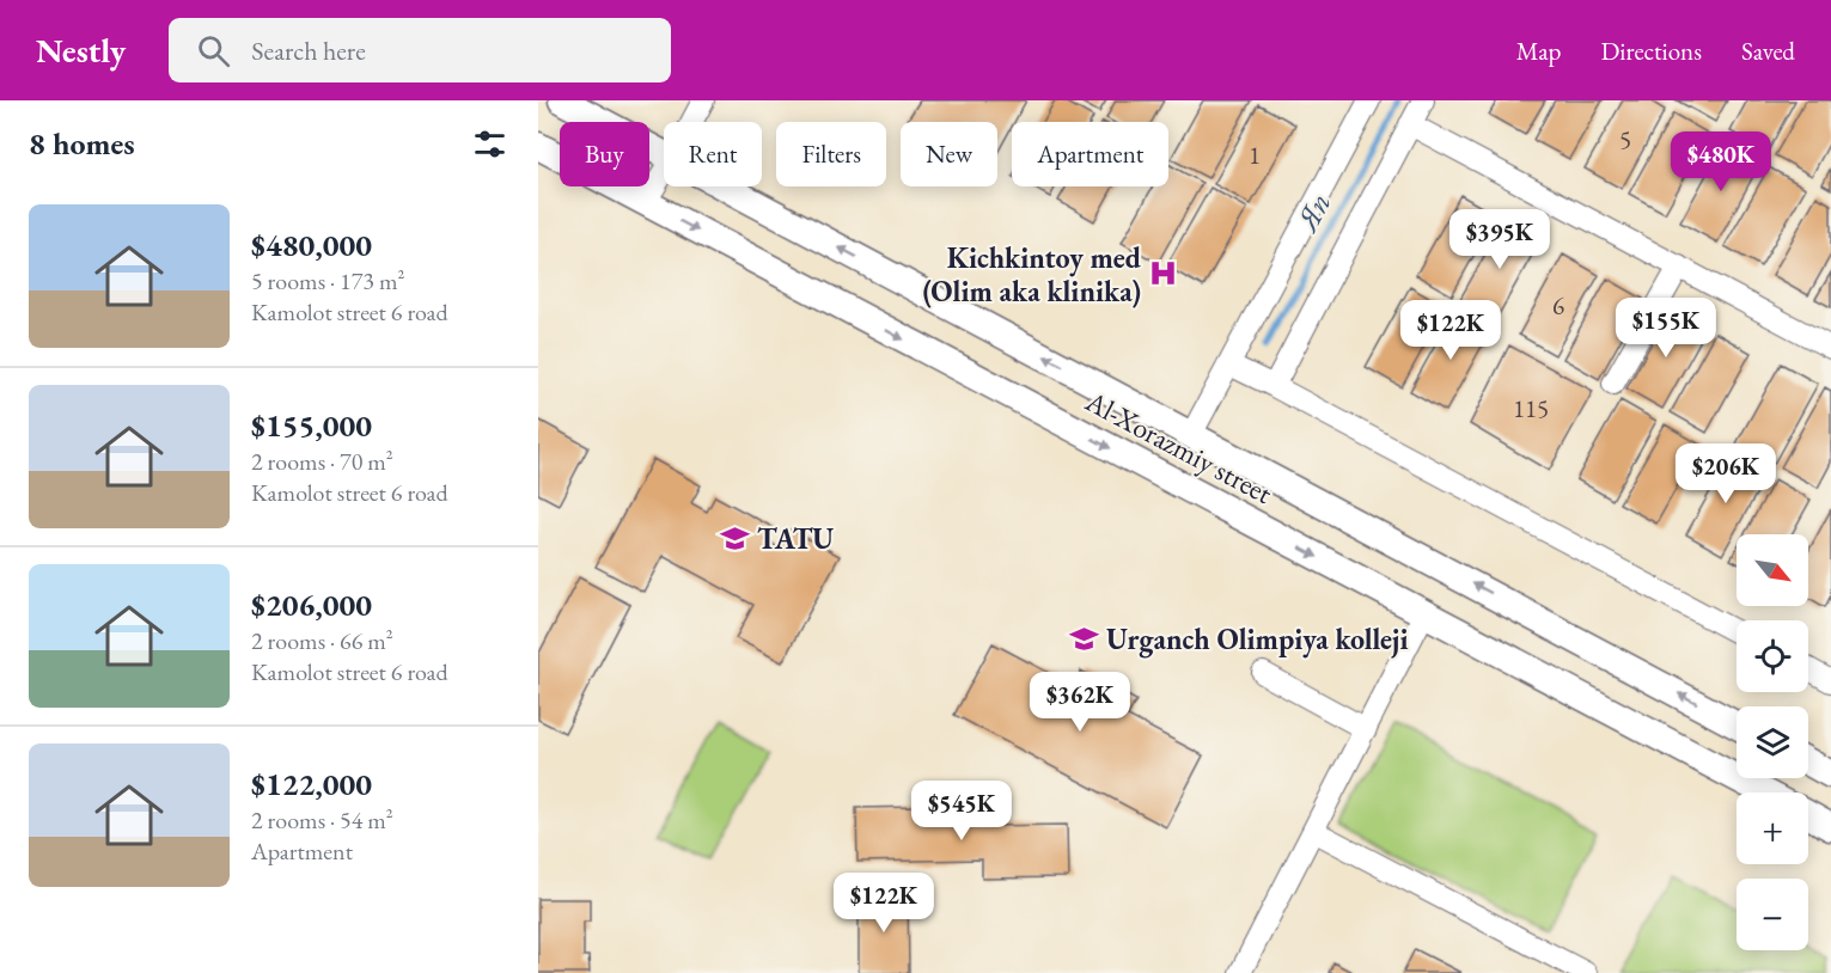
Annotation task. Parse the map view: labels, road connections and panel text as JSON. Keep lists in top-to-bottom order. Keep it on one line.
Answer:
{"streets":{"main road":["Al-Xorazmiy street"]},"water":["Яп"],"places":{"hospital":["Kichkintoy med (Olim aka klinika)"],"school or university":["TATU","Urganch Olimpiya kolleji"]},"house_numbers":["5","1","6","115"],"north":"bottom right","page":{"header":"Nestly","search":"Search here","nav":["Map","Directions","Saved"],"heading":"8 homes","chip":["Buy","Rent","Filters","New","Apartment"],"price":["$480K","$395K","$155K","$122K","$206K","$362K","$545K","$122K"],"list":[{"name":"$480,000","note":"5 rooms · 173 m² · Kamolot street 6 road"},{"name":"$155,000","note":"2 rooms · 70 m² · Kamolot street 6 road"},{"name":"$206,000","note":"2 rooms · 66 m² · Kamolot street 6 road"},{"name":"$122,000","note":"2 rooms · 54 m² · Apartment"}],"map_buttons":["+","−"]}}
